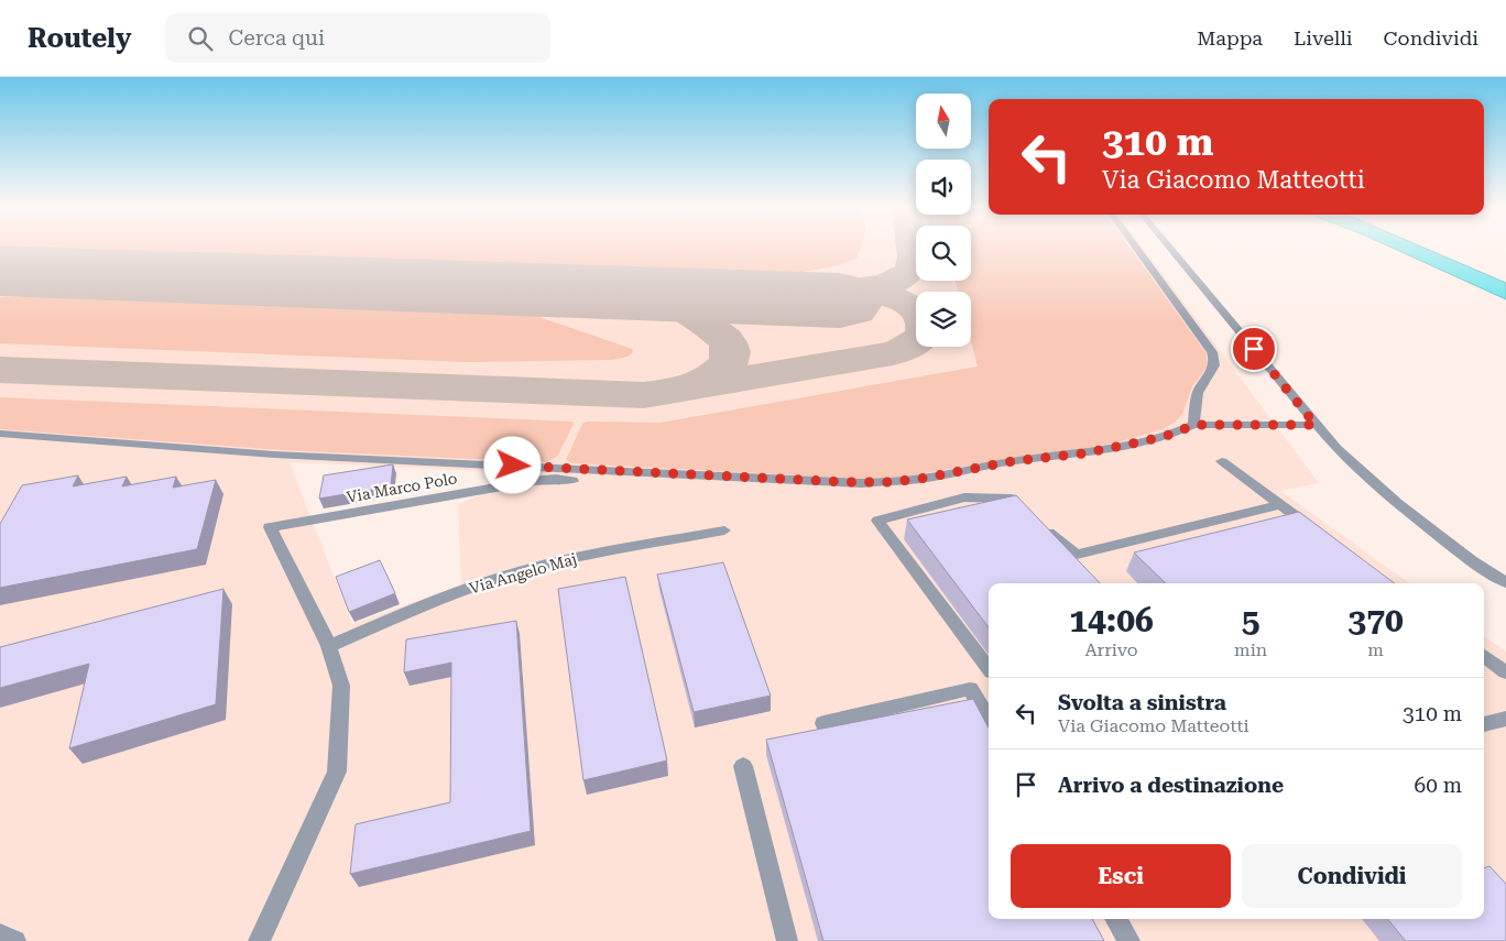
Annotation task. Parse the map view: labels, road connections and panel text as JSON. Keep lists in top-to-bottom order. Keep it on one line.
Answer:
{"streets":{"street":["Via Marco Polo","Via Angelo Maj"]},"crossings":[["Via Marco Polo","Via Angelo Maj"]],"north":"top","page":{"header":"Routely","search":"Cerca qui","nav":["Mappa","Livelli","Condividi"],"turn":["310 m","Via Giacomo Matteotti"],"eta":["14:06","Arrivo","5","min","370","m"],"list":[{"name":"Svolta a sinistra","note":"Via Giacomo Matteotti","value":"310 m"},{"name":"Arrivo a destinazione","value":"60 m"}],"buttons":["Esci","Condividi"]}}
